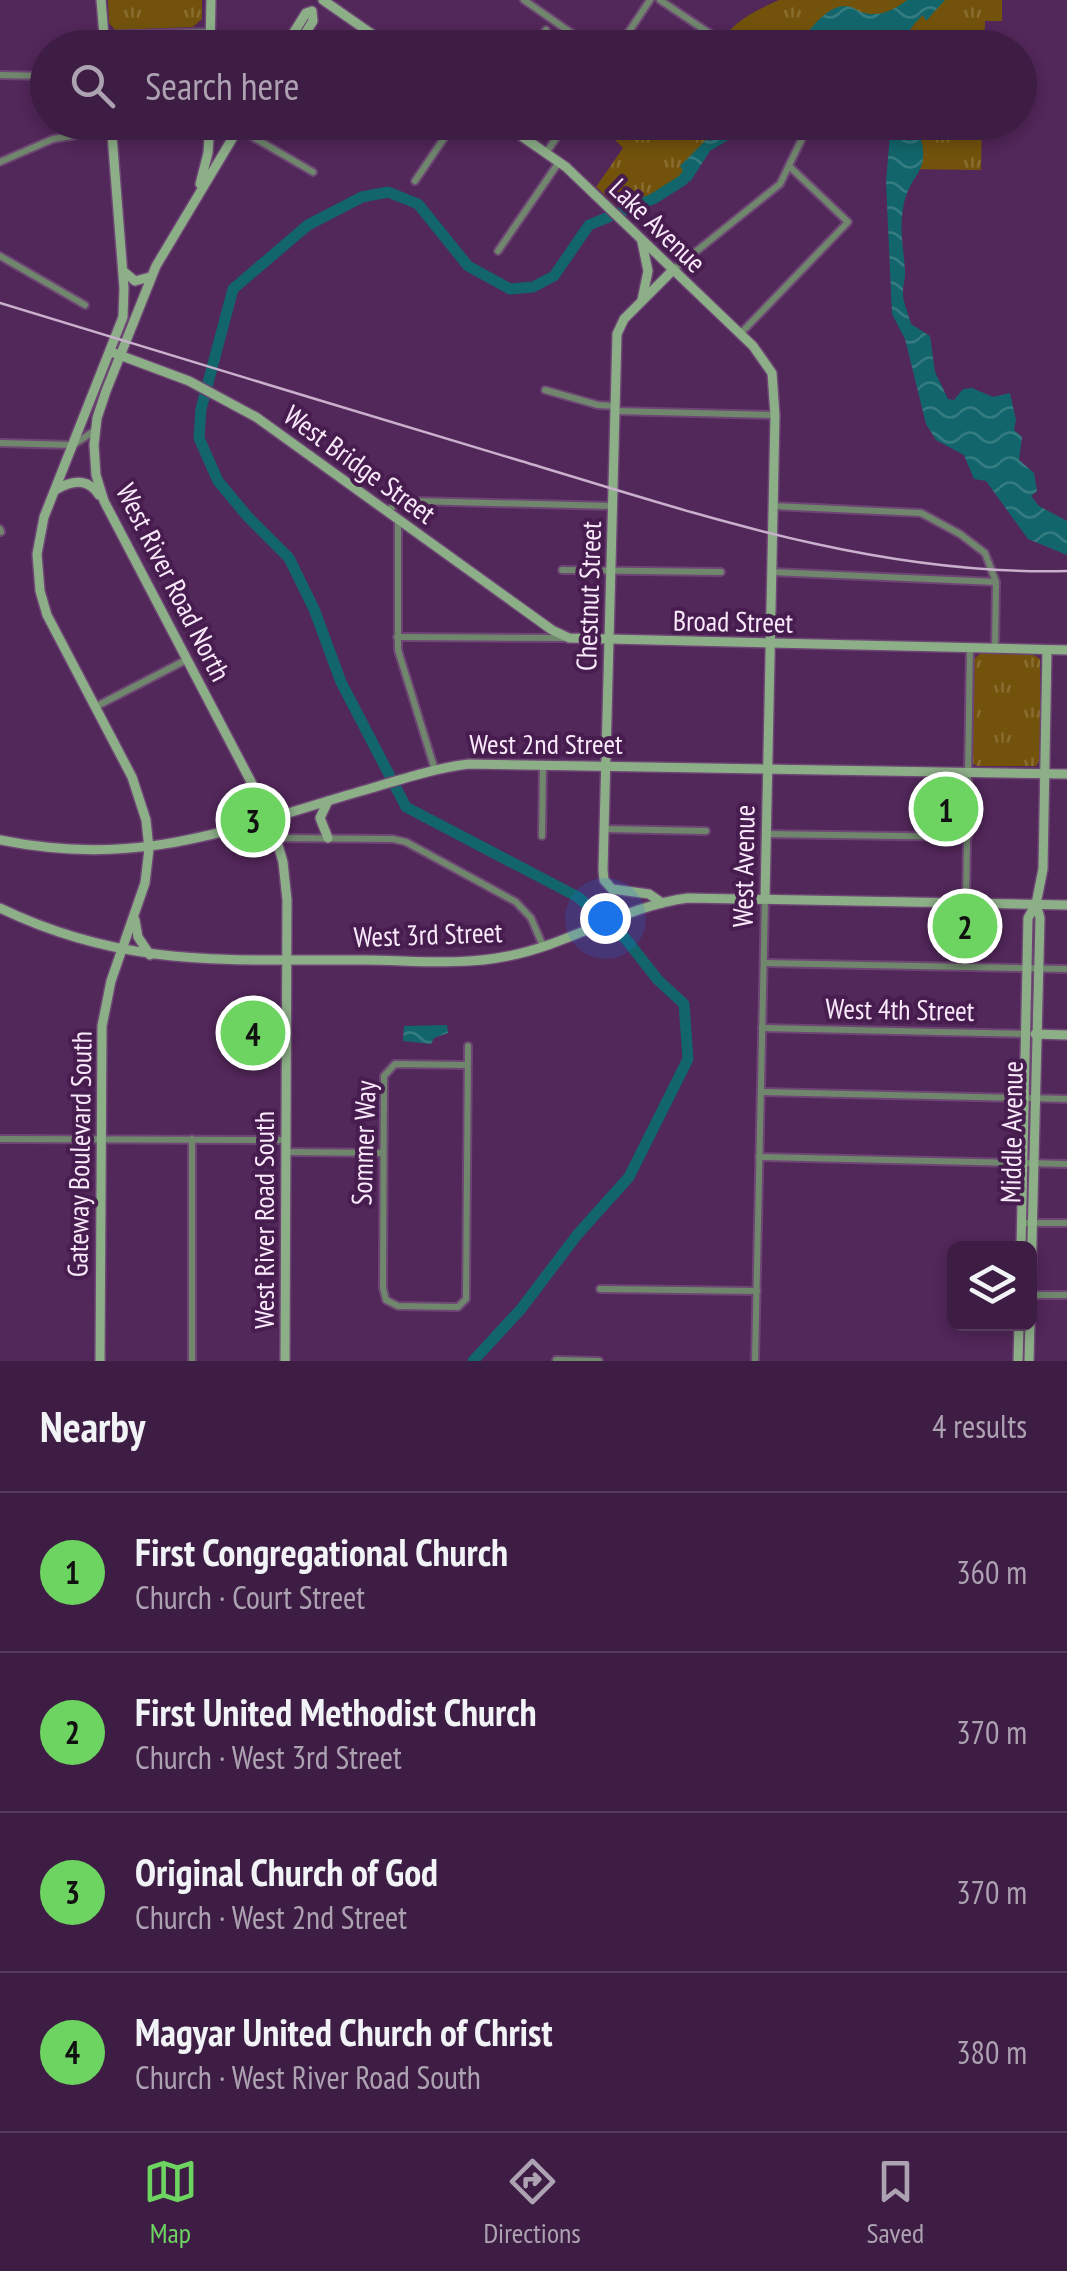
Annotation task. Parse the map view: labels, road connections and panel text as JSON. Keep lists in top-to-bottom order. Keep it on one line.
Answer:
{"streets":{"main road":["Lake Avenue","West Bridge Street","West River Road North","Chestnut Street","Broad Street","West 2nd Street","West Avenue","West 3rd Street","Middle Avenue","Gateway Boulevard South","West River Road South"],"street":["West 4th Street","Sommer Way"]},"crossings":[["Lake Avenue","Chestnut Street"],["Lake Avenue","West Avenue"],["West Bridge Street","West River Road North"],["West Bridge Street","Broad Street"],["West Bridge Street","Gateway Boulevard South"],["West River Road North","West 2nd Street"],["West River Road North","West 3rd Street"],["West River Road North","Gateway Boulevard South"],["West River Road North","West River Road South"],["Chestnut Street","Broad Street"],["Chestnut Street","West 2nd Street"],["Chestnut Street","West 3rd Street"],["Broad Street","West Avenue"],["Broad Street","Middle Avenue"],["West 2nd Street","West Avenue"],["West 2nd Street","Middle Avenue"],["West 2nd Street","Gateway Boulevard South"],["West Avenue","West 3rd Street"],["West Avenue","West 4th Street"],["West 3rd Street","Middle Avenue"],["West 3rd Street","Gateway Boulevard South"],["West 3rd Street","West River Road South"],["West 4th Street","Middle Avenue"]],"page":{"search":"Search here","pins":["1","3","2","4"],"heading":["Nearby","4 results"],"list":[{"mark":"1","name":"First Congregational Church","note":"Church · Court Street","value":"360 m"},{"mark":"2","name":"First United Methodist Church","note":"Church · West 3rd Street","value":"370 m"},{"mark":"3","name":"Original Church of God","note":"Church · West 2nd Street","value":"370 m"},{"mark":"4","name":"Magyar United Church of Christ","note":"Church · West River Road South","value":"380 m"}],"nav":["Map","Directions","Saved"]}}
